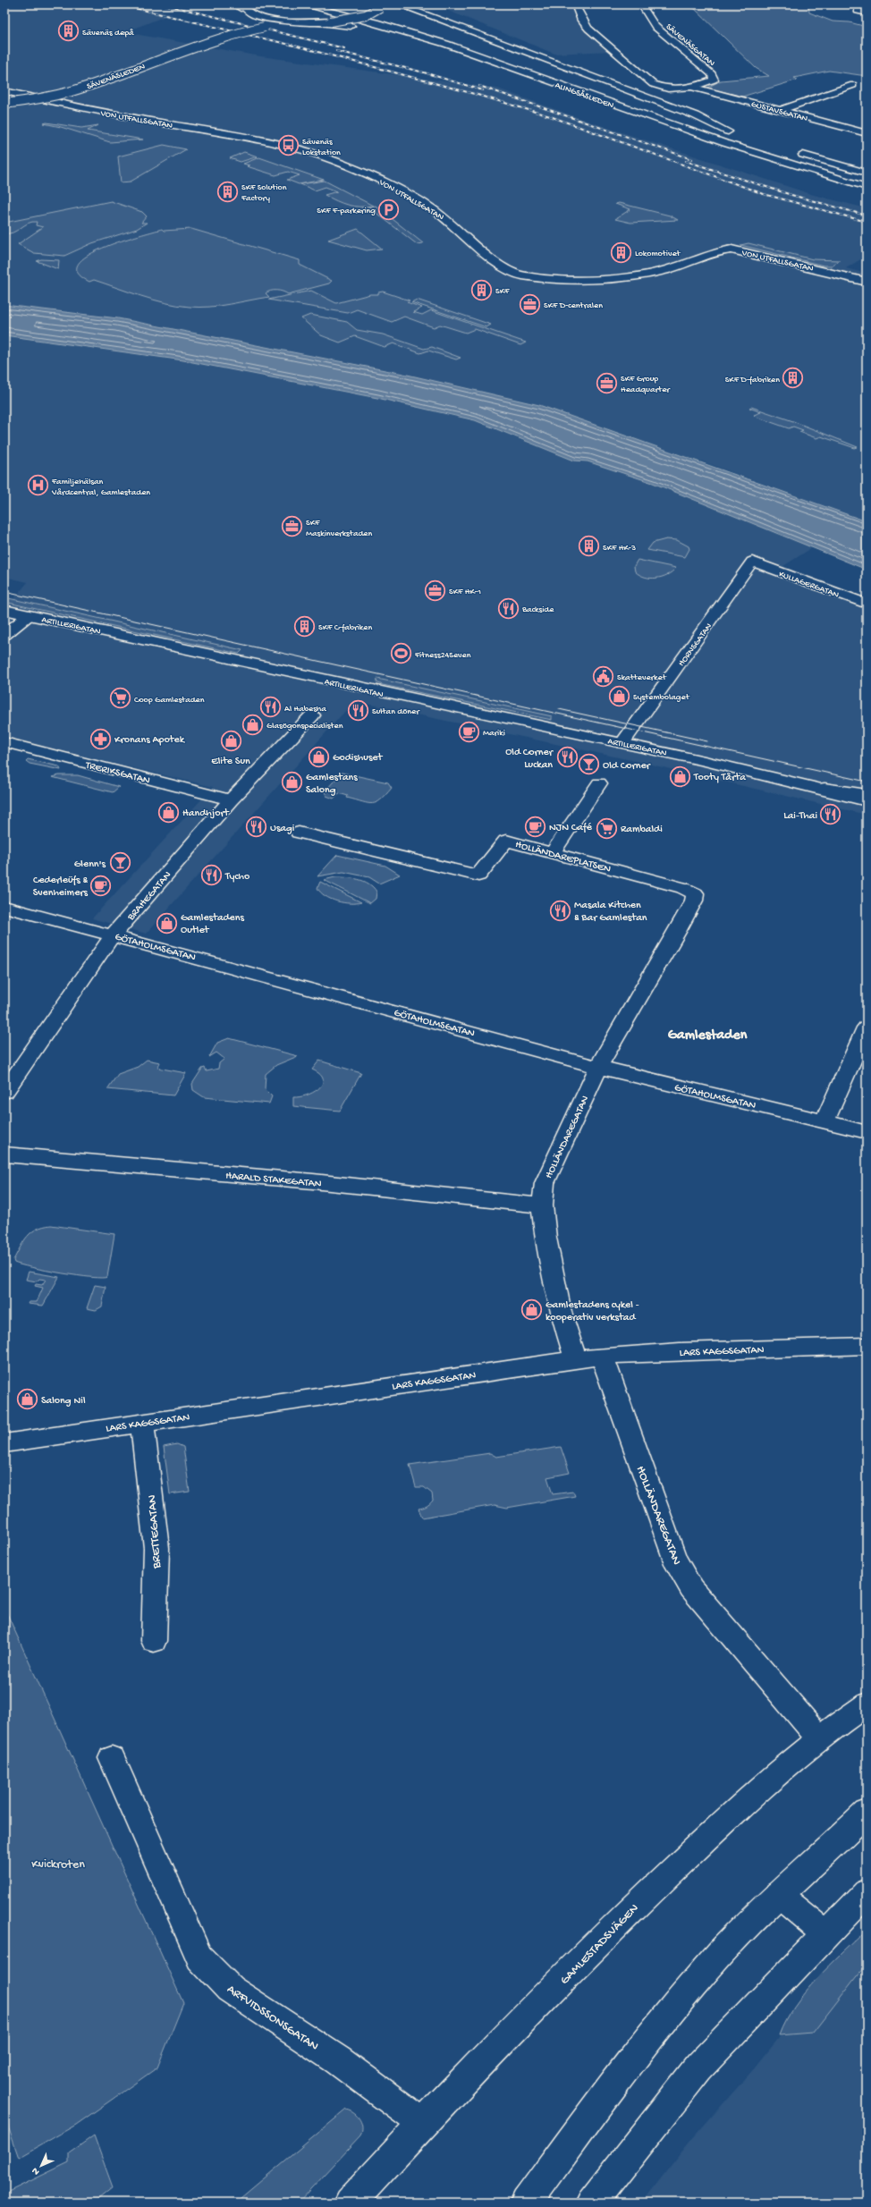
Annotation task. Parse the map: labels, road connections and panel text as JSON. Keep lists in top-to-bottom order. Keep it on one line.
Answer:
{"streets":{"main road":["SÄVENÄSGATAN","SÄVENÄSLEDEN","ALINGSÅSLEDEN","GUSTAVSGATAN","VON UTFALLSGATAN","KULLAGERGATAN","ARTILLERIGATAN","HORNSGATAN","TRERIKSGATAN","HOLLÄNDAREPLATSEN","BRAHEGATAN","GÖTAHOLMSGATAN","HOLLÄNDAREGATAN","HARALD STAKEGATAN","LARS KAGGSGATAN","BRETTEGATAN","GAMLESTADSVÄGEN","ARFVIDSSONSGATAN"]},"crossings":[["SÄVENÄSGATAN","GUSTAVSGATAN"],["KULLAGERGATAN","HORNSGATAN"],["ARTILLERIGATAN","HORNSGATAN"],["TRERIKSGATAN","BRAHEGATAN"],["HOLLÄNDAREPLATSEN","HOLLÄNDAREGATAN"],["BRAHEGATAN","GÖTAHOLMSGATAN"],["GÖTAHOLMSGATAN","HOLLÄNDAREGATAN"],["HOLLÄNDAREGATAN","HARALD STAKEGATAN"],["HOLLÄNDAREGATAN","LARS KAGGSGATAN"],["HOLLÄNDAREGATAN","GAMLESTADSVÄGEN"],["LARS KAGGSGATAN","BRETTEGATAN"],["GAMLESTADSVÄGEN","ARFVIDSSONSGATAN"]],"districts":["Gamlestaden"],"parks":["Kvickroten"],"places":{"building":["Sävenäs depå","SKF Solution Factory","Lokomotivet","SKF","SKF D-fabriken","SKF HK-3","SKF C-fabriken"],"bus stop":["Sävenäs Lokstation"],"parking":["SKF F-parkering"],"office":["SKF D-centralen","SKF Group Headquarter","SKF Maskinverkstaden","SKF HK-1"],"hospital":["Familjehälsan Vårdcentral, Gamlestaden"],"restaurant":["Backside","Al Habesha","Sultan döner","Old Corner Luckan","Lai-Thai","Usagi","Tycho","Masala Kitchen & Bar Gamlestan"],"sports":["Fitness24Seven"],"public building":["Skatteverket"],"shop":["Systembolaget","Glasögonspecialisten","Elite Sun","Godishuset","Tooty Tårta","Gamlestans Salong","Handhjort","Gamlestadens Outlet","Gamlestadens cykel - kooperativ verkstad","Salong Nil"],"supermarket":["Coop Gamlestaden","Rambaldi"],"cafe":["Mariki","NJN Café","Cederleüfs & Svenheimers"],"pharmacy":["Kronans Apotek"],"bar":["Old Corner","Glenn's"]},"north":"bottom left"}
